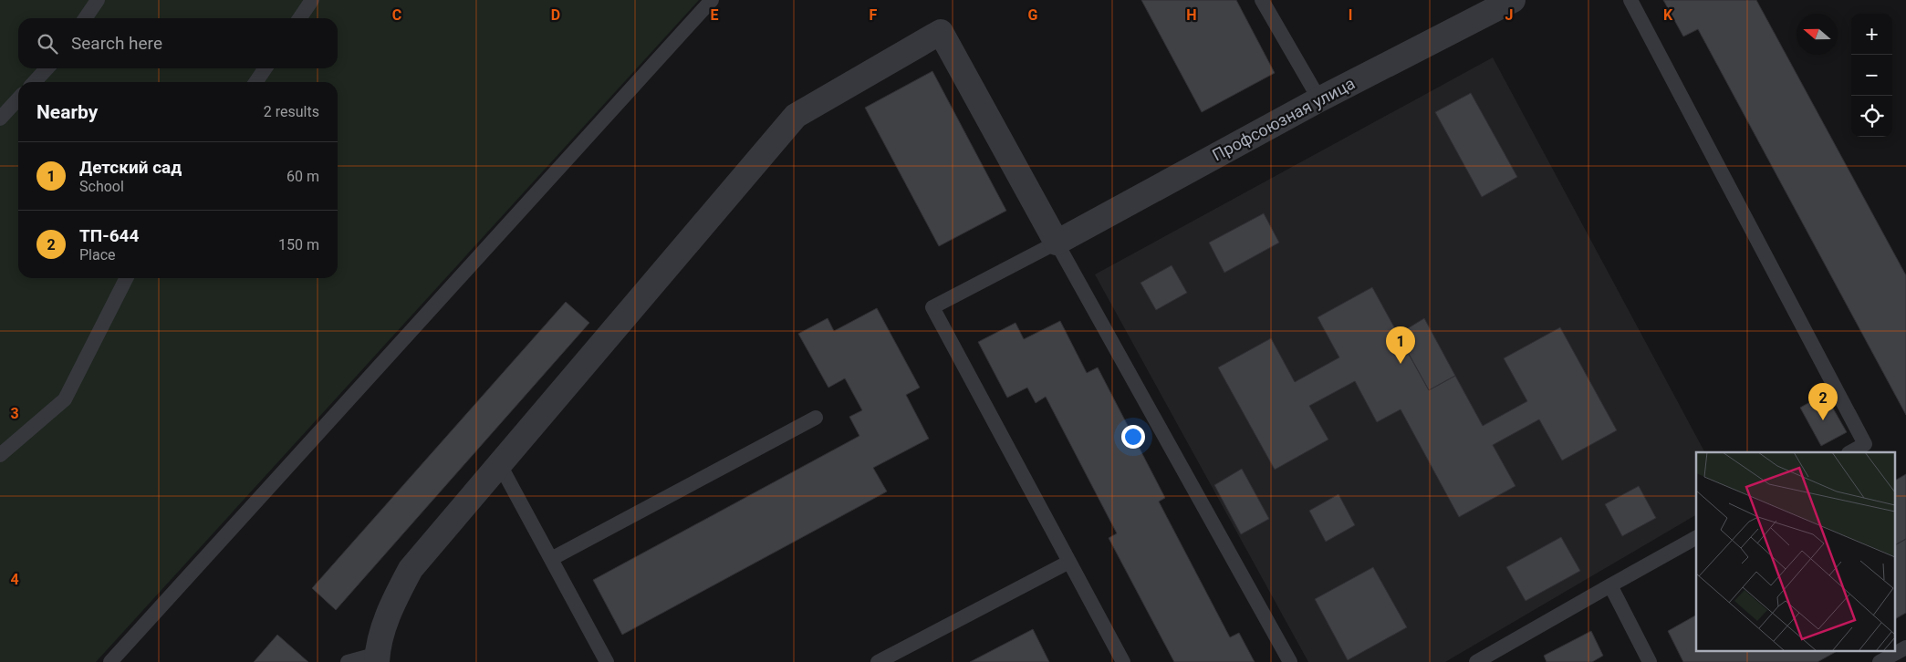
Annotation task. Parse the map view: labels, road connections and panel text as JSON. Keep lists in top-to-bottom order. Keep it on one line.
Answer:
{"streets":{"street":["Профсоюзная улица"]},"north":"left","page":{"map_buttons":["+","−"],"search":"Search here","heading":["Nearby","2 results"],"list":[{"mark":"1","name":"Детский сад","note":"School","value":"60 m"},{"mark":"2","name":"ТП-644","note":"Place","value":"150 m"}],"pins":["1","2"]},"grid":{"columns":["C","D","E","F","G","H","I","J","K"],"rows":["3","4"]}}
